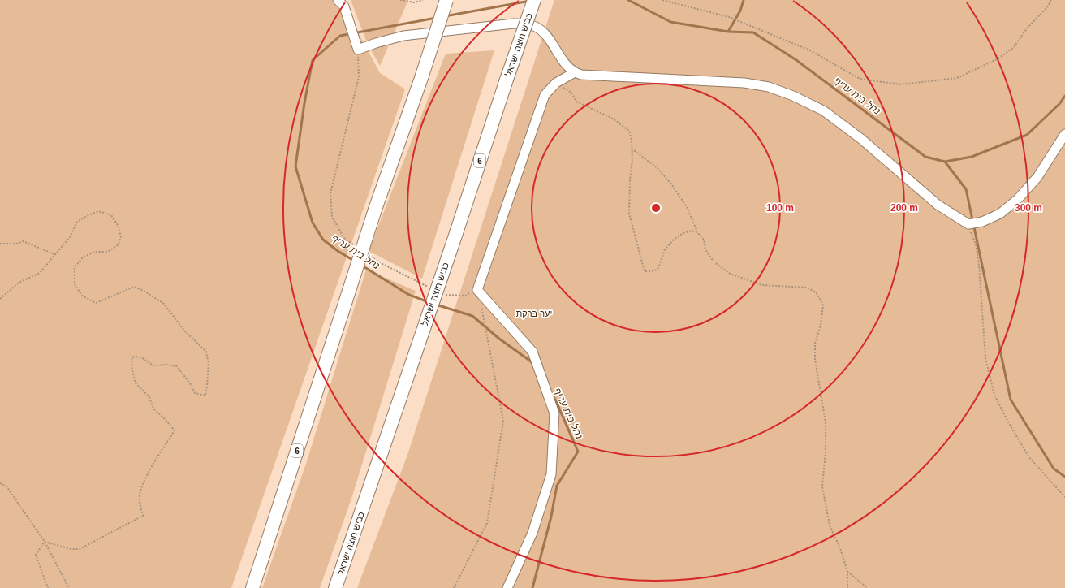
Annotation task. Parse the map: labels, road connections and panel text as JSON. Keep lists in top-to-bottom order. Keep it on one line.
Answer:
{"streets":{"highway":["כביש חוצה ישראל","6"]},"water":["נחל בית עריף"],"parks":["יער ברקת"],"rings":["100 m","200 m","300 m"]}
